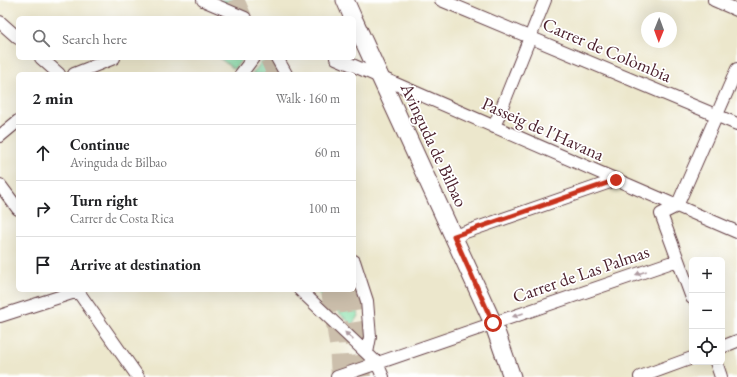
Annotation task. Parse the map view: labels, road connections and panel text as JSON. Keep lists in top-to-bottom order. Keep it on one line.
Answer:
{"streets":{"street":["Carrer de Colòmbia","Passeig de l'Havana","Avinguda de Bilbao","Carrer de Las Palmas"]},"crossings":[["Passeig de l'Havana","Avinguda de Bilbao"],["Avinguda de Bilbao","Carrer de Las Palmas"]],"north":"bottom","page":{"search":"Search here","heading":["2 min","Walk · 160 m"],"list":[["Continue","Avinguda de Bilbao","60 m"],["Turn right","Carrer de Costa Rica","100 m"],"Arrive at destination"],"map_buttons":["+","−"]}}
